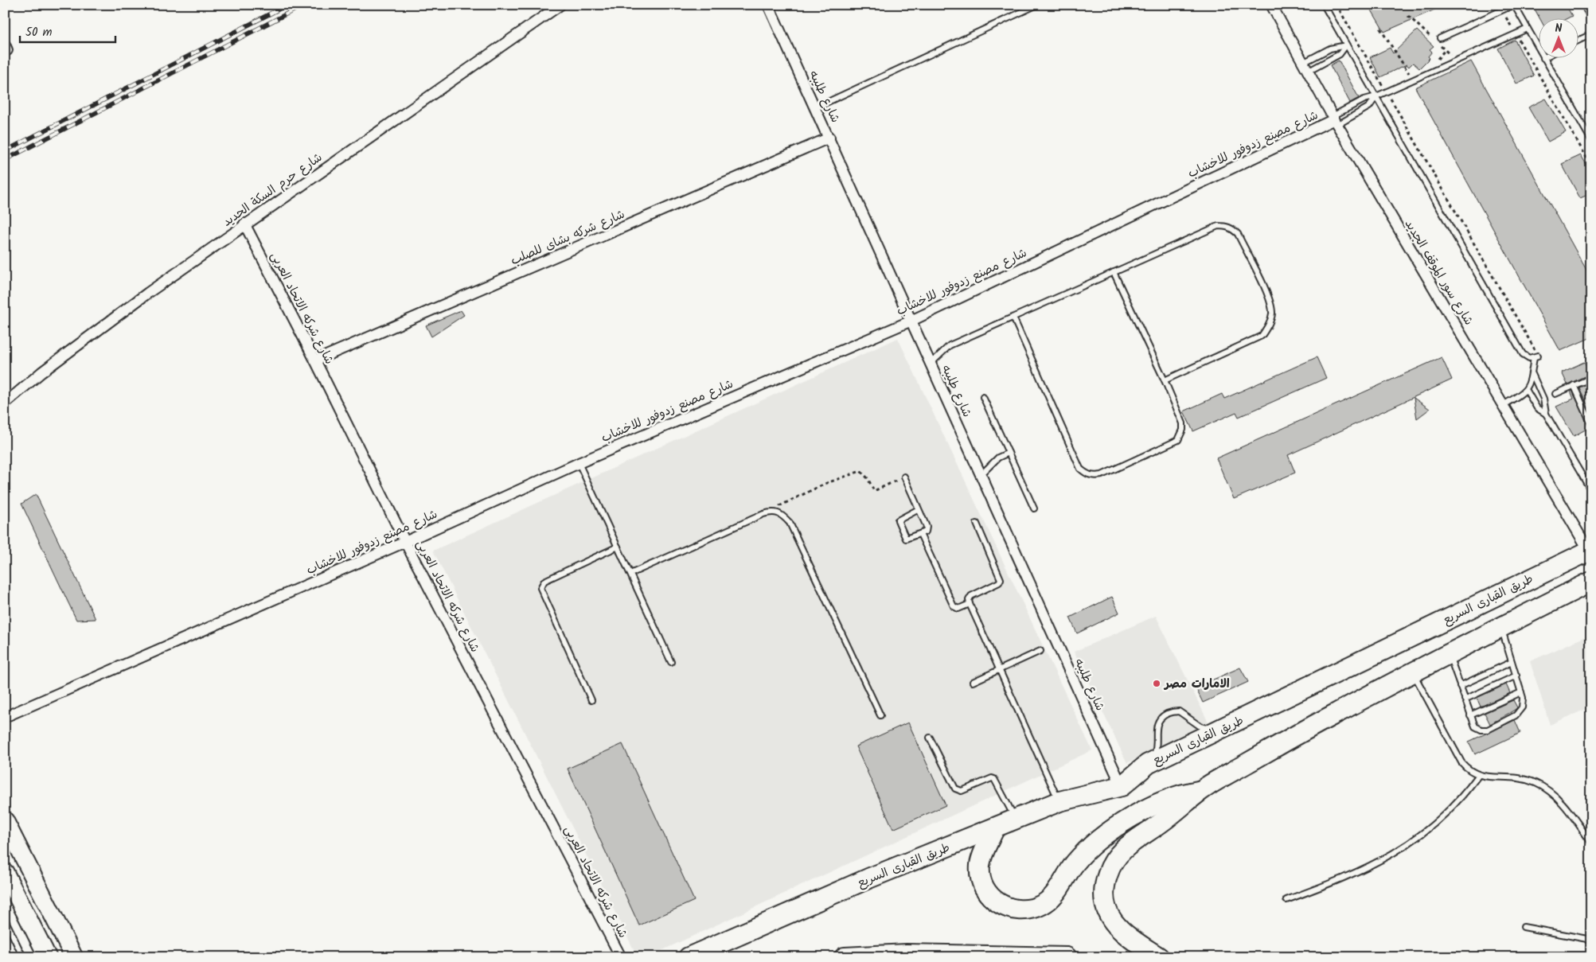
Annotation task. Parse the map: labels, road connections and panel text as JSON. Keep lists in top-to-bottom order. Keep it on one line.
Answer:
{"streets":{"highway":["طريق القبارى السريع"],"street":["شارع طليبه","شارع مصنع زدوفور للاخشاب","شارع حرم السكة الحديد","شارع شركه بشاى للصلب","شارع سور الموقف الجديد","شارع شركه الاتحاد العربى"]},"crossings":[["شارع طليبه","شارع مصنع زدوفور للاخشاب"],["شارع طليبه","شارع شركه بشاى للصلب"],["شارع طليبه","طريق القبارى السريع"],["شارع مصنع زدوفور للاخشاب","شارع سور الموقف الجديد"],["شارع مصنع زدوفور للاخشاب","شارع شركه الاتحاد العربى"],["شارع حرم السكة الحديد","شارع شركه الاتحاد العربى"],["شارع شركه بشاى للصلب","شارع شركه الاتحاد العربى"],["شارع سور الموقف الجديد","طريق القبارى السريع"]],"places":["الامارات مصر"],"scale_bar":"50 m","north":"top"}
